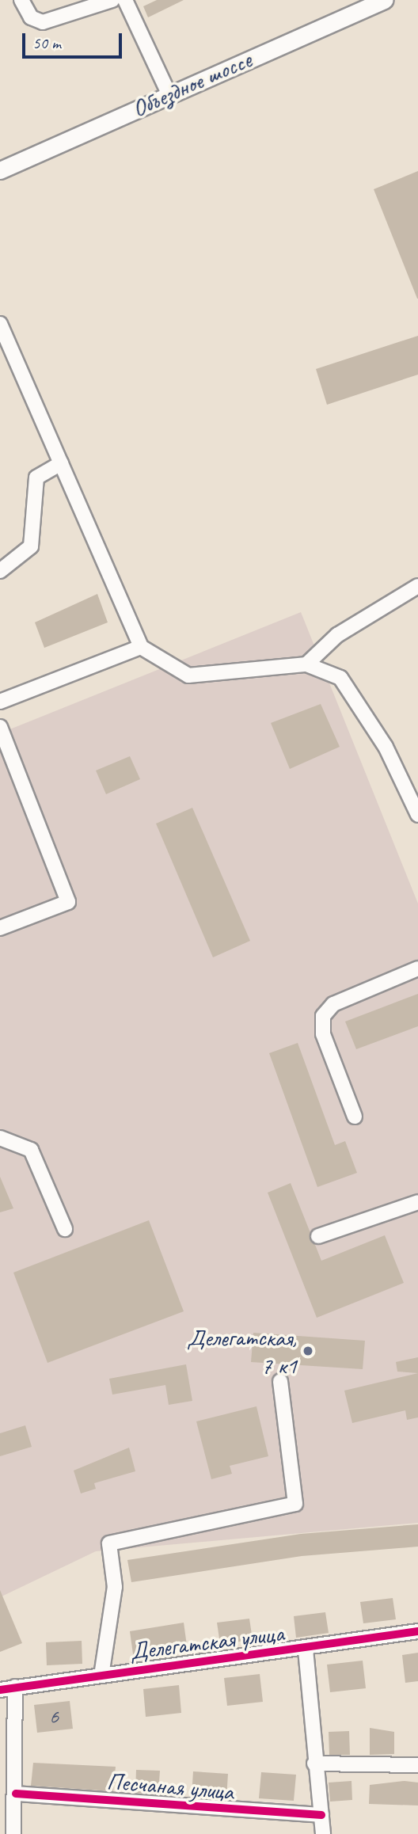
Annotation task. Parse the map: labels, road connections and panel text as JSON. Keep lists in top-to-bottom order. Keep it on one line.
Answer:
{"streets":{"main road":["Объездное шоссе"],"street":["Делегатская улица","Песчаная улица"]},"places":["Делегатская, 7 к1"],"house_numbers":["6"],"scale_bar":"50 m"}
